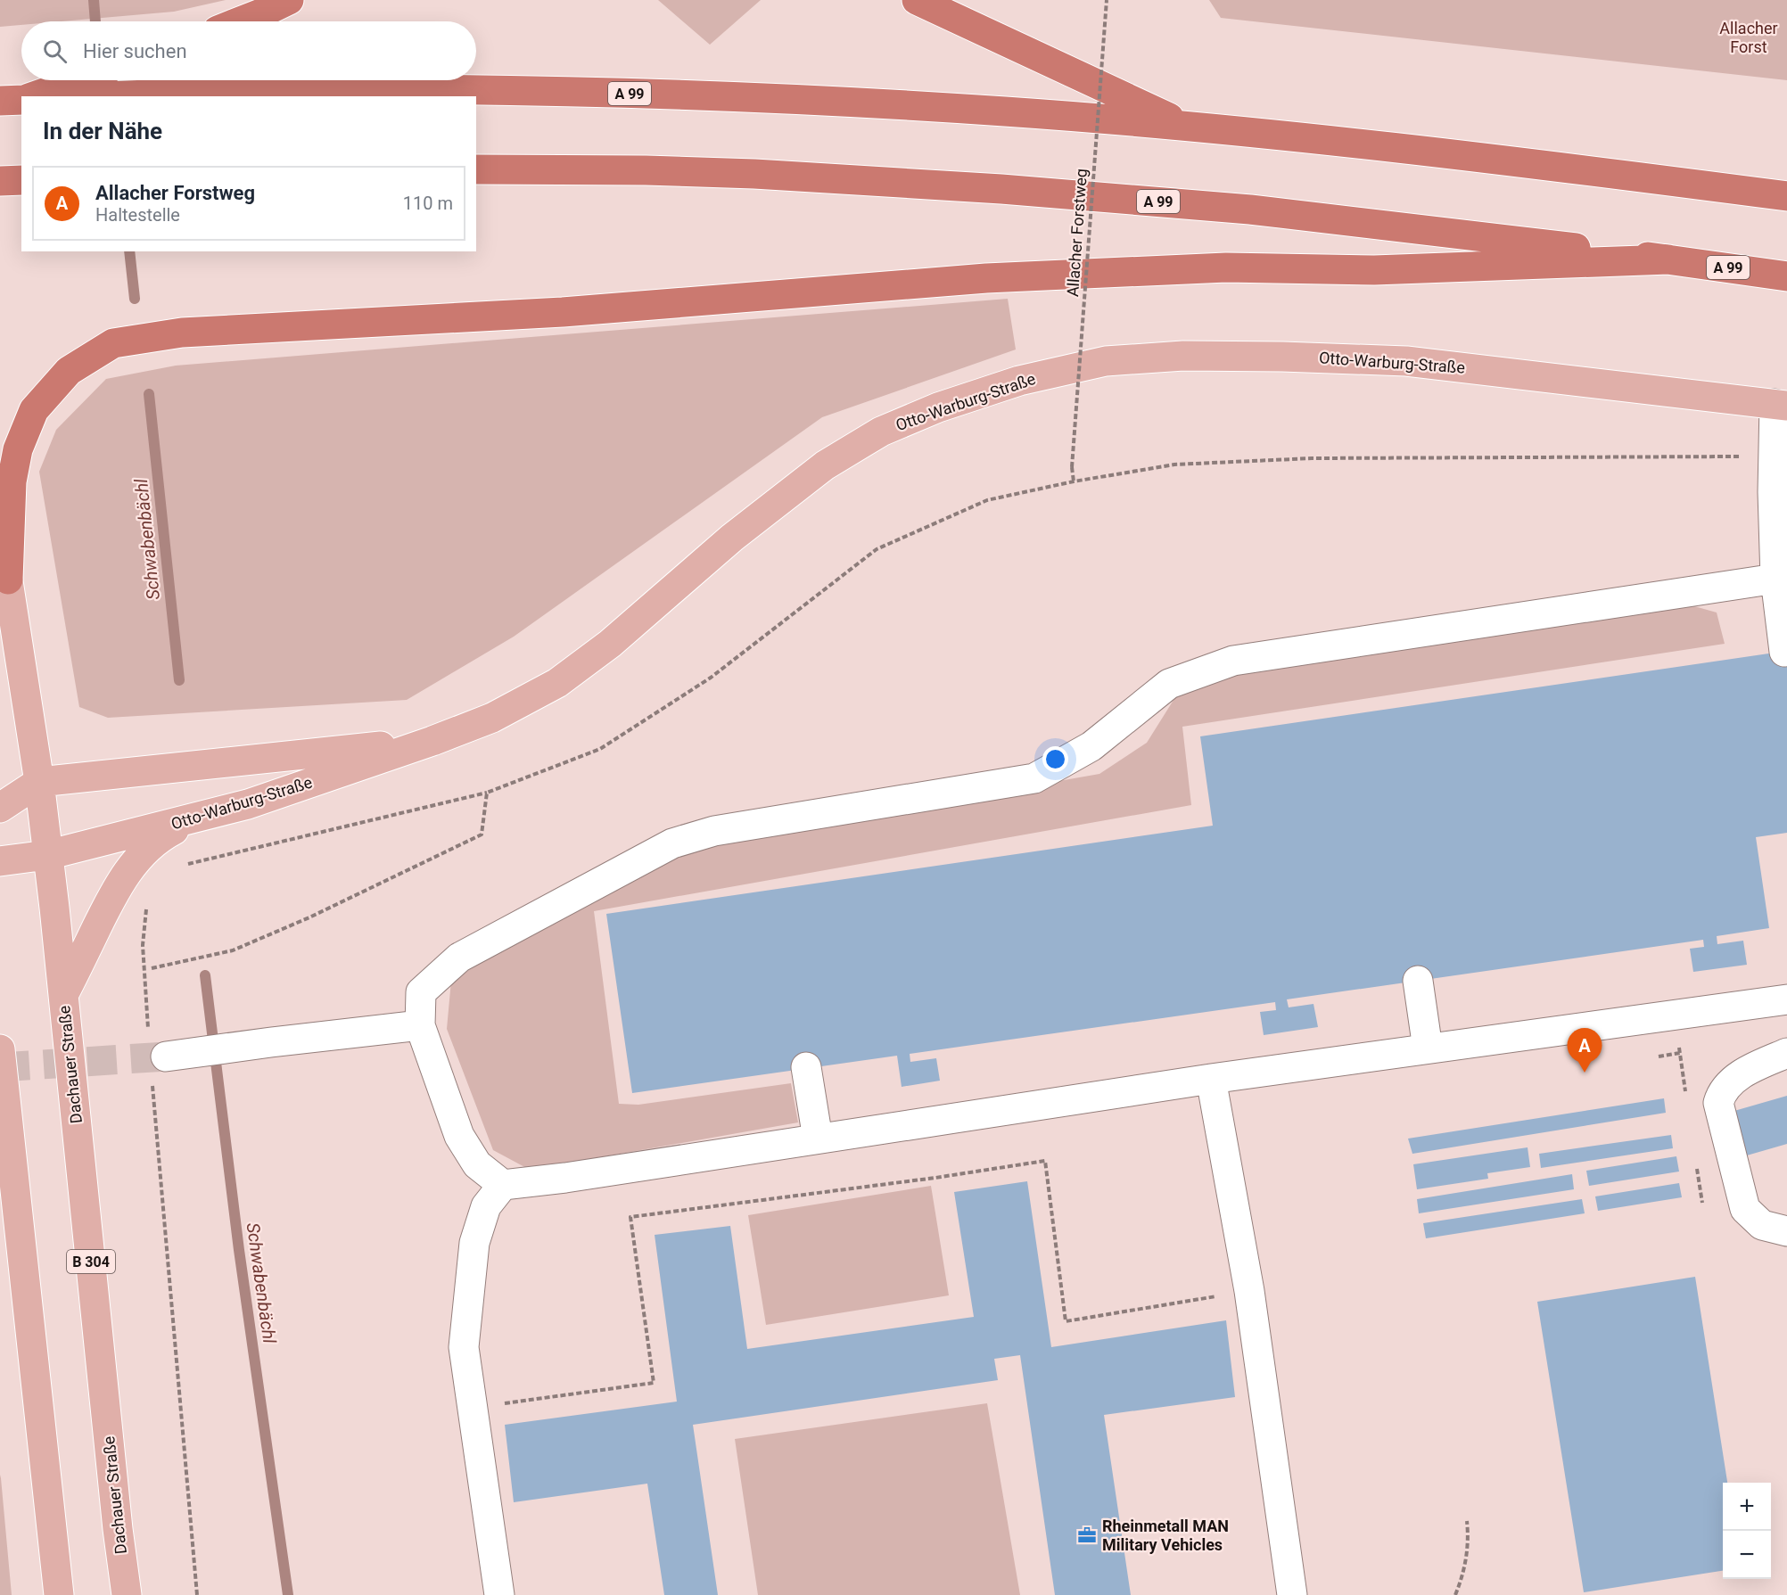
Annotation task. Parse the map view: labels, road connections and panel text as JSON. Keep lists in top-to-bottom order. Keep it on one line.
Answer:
{"streets":{"highway":["A 99"],"main road":["Otto-Warburg-Straße","Dachauer Straße","B 304"],"path":["Allacher Forstweg"]},"crossings":[["Otto-Warburg-Straße","Dachauer Straße"]],"water":["Schwabenbächl"],"parks":["Allacher Forst"],"places":{"office":["Rheinmetall MAN Military Vehicles"]},"page":{"search":"Hier suchen","heading":"In der Nähe","list":[{"mark":"A","name":"Allacher Forstweg","note":"Haltestelle","value":"110 m"}],"pins":"A","map_buttons":["+","−"]}}
